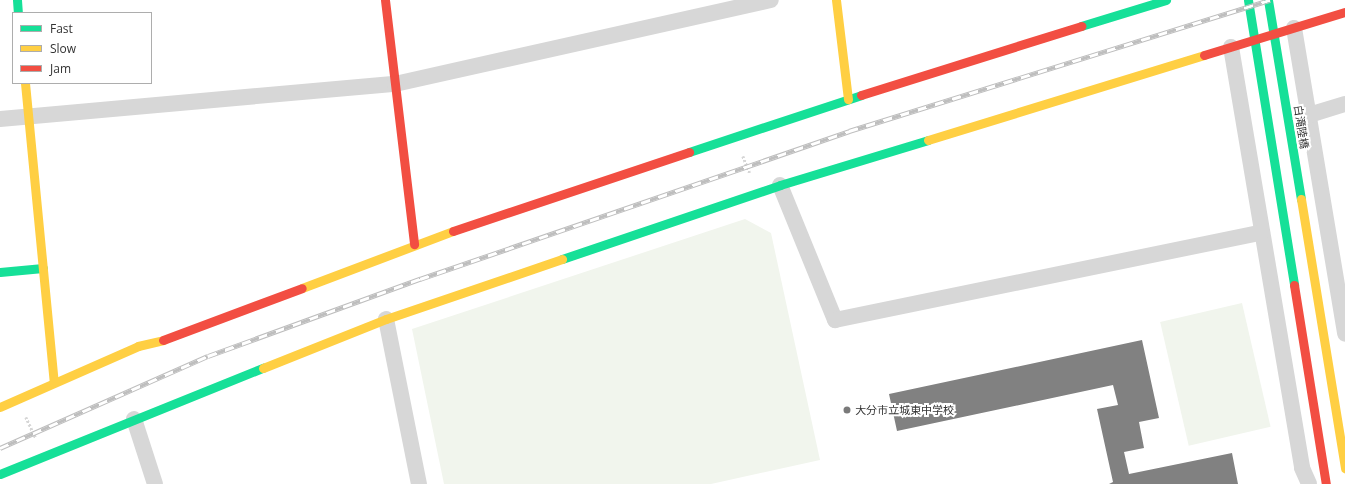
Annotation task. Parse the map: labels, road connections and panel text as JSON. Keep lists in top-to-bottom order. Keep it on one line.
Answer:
{"streets":{"street":["白滝陸橋"]},"places":["大分市立城東中学校"],"legend":["Fast","Slow","Jam"]}
